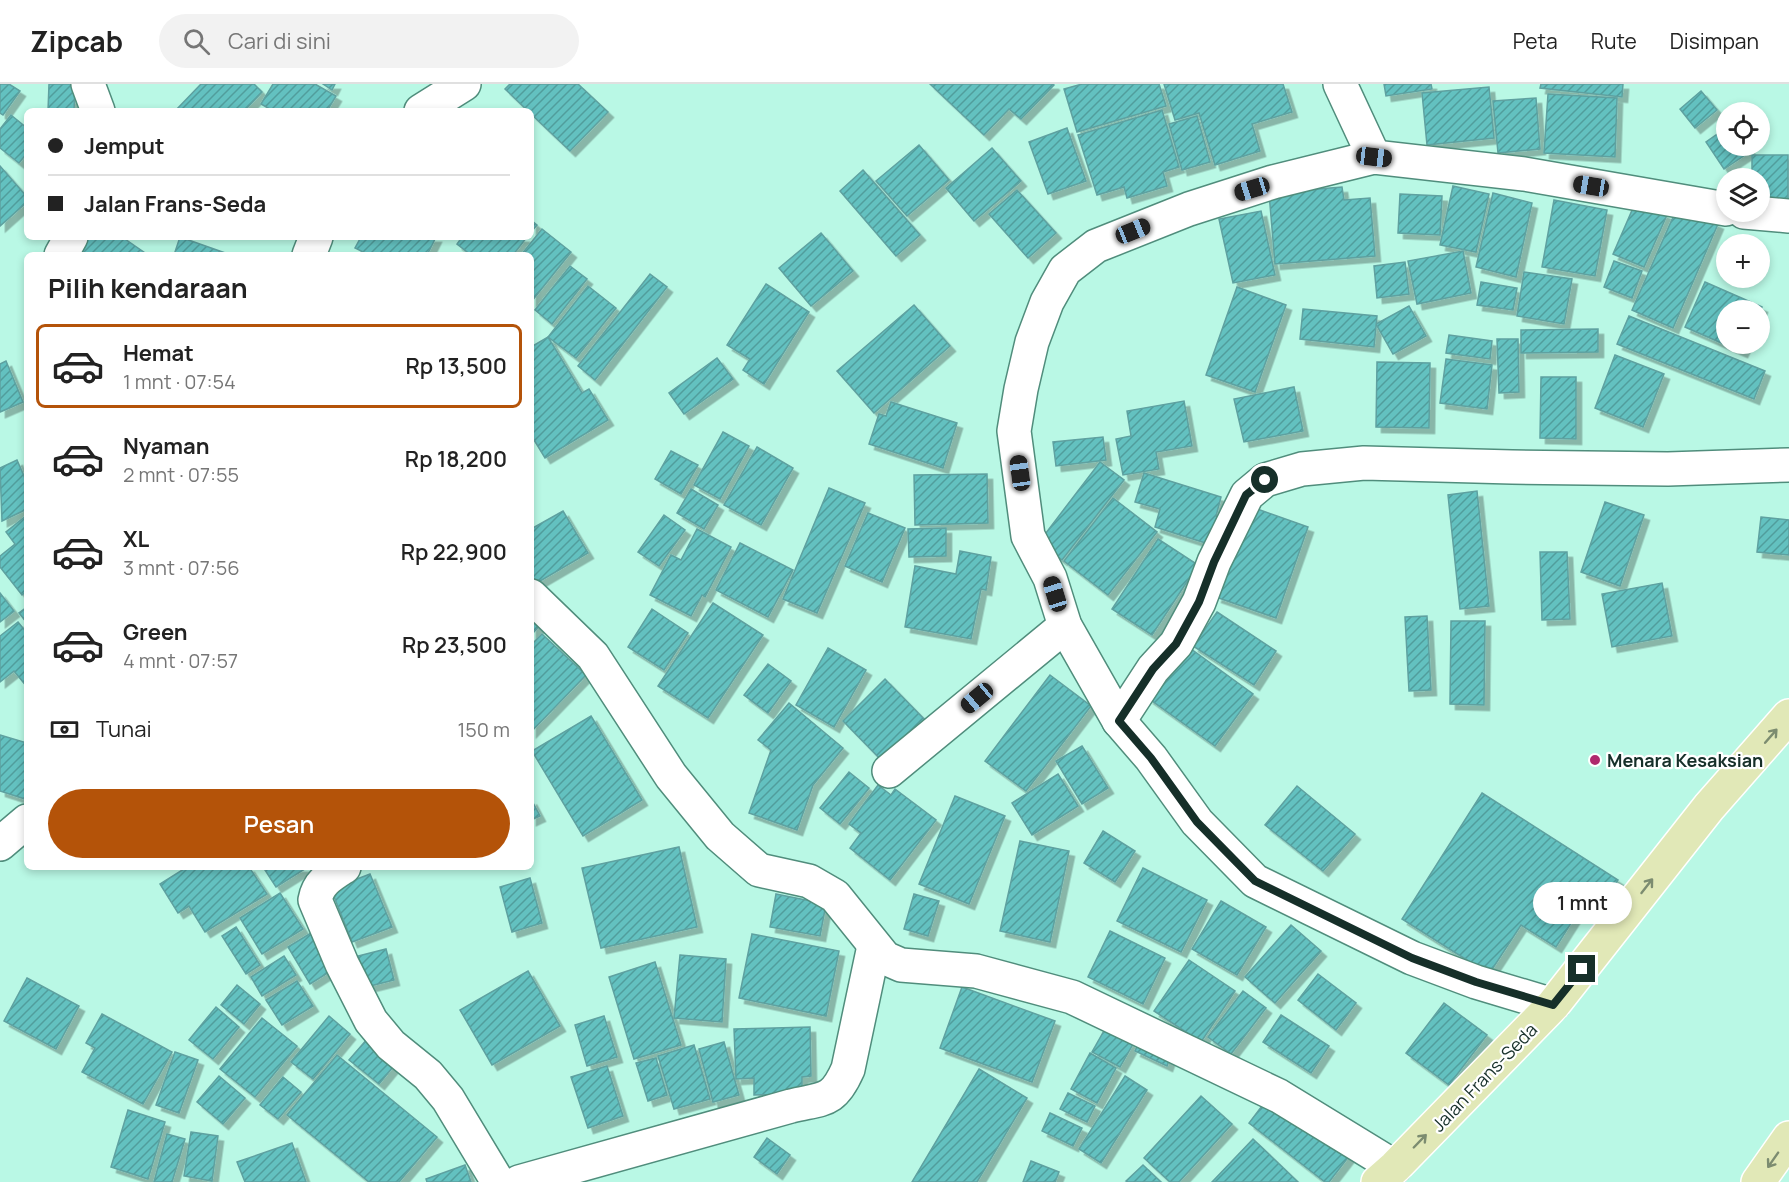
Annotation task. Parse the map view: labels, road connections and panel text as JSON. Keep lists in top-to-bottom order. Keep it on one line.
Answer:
{"streets":{"main road":["Jalan Frans-Seda"]},"one_way":["Jalan Frans-Seda"],"places":["Menara Kesaksian"],"page":{"header":"Zipcab","search":"Cari di sini","nav":["Peta","Rute","Disimpan"],"map_buttons":["+","−"],"banner":["Jemput","Jalan Frans-Seda"],"heading":"Pilih kendaraan","list":[{"name":"Hemat","note":"1 mnt · 07:54","value":"Rp 13,500"},{"name":"Nyaman","note":"2 mnt · 07:55","value":"Rp 18,200"},{"name":"XL","note":"3 mnt · 07:56","value":"Rp 22,900"},{"name":"Green","note":"4 mnt · 07:57","value":"Rp 23,500"}],"pay":["Tunai","150 m"],"buttons":"Pesan","bubble":"1 mnt"}}
